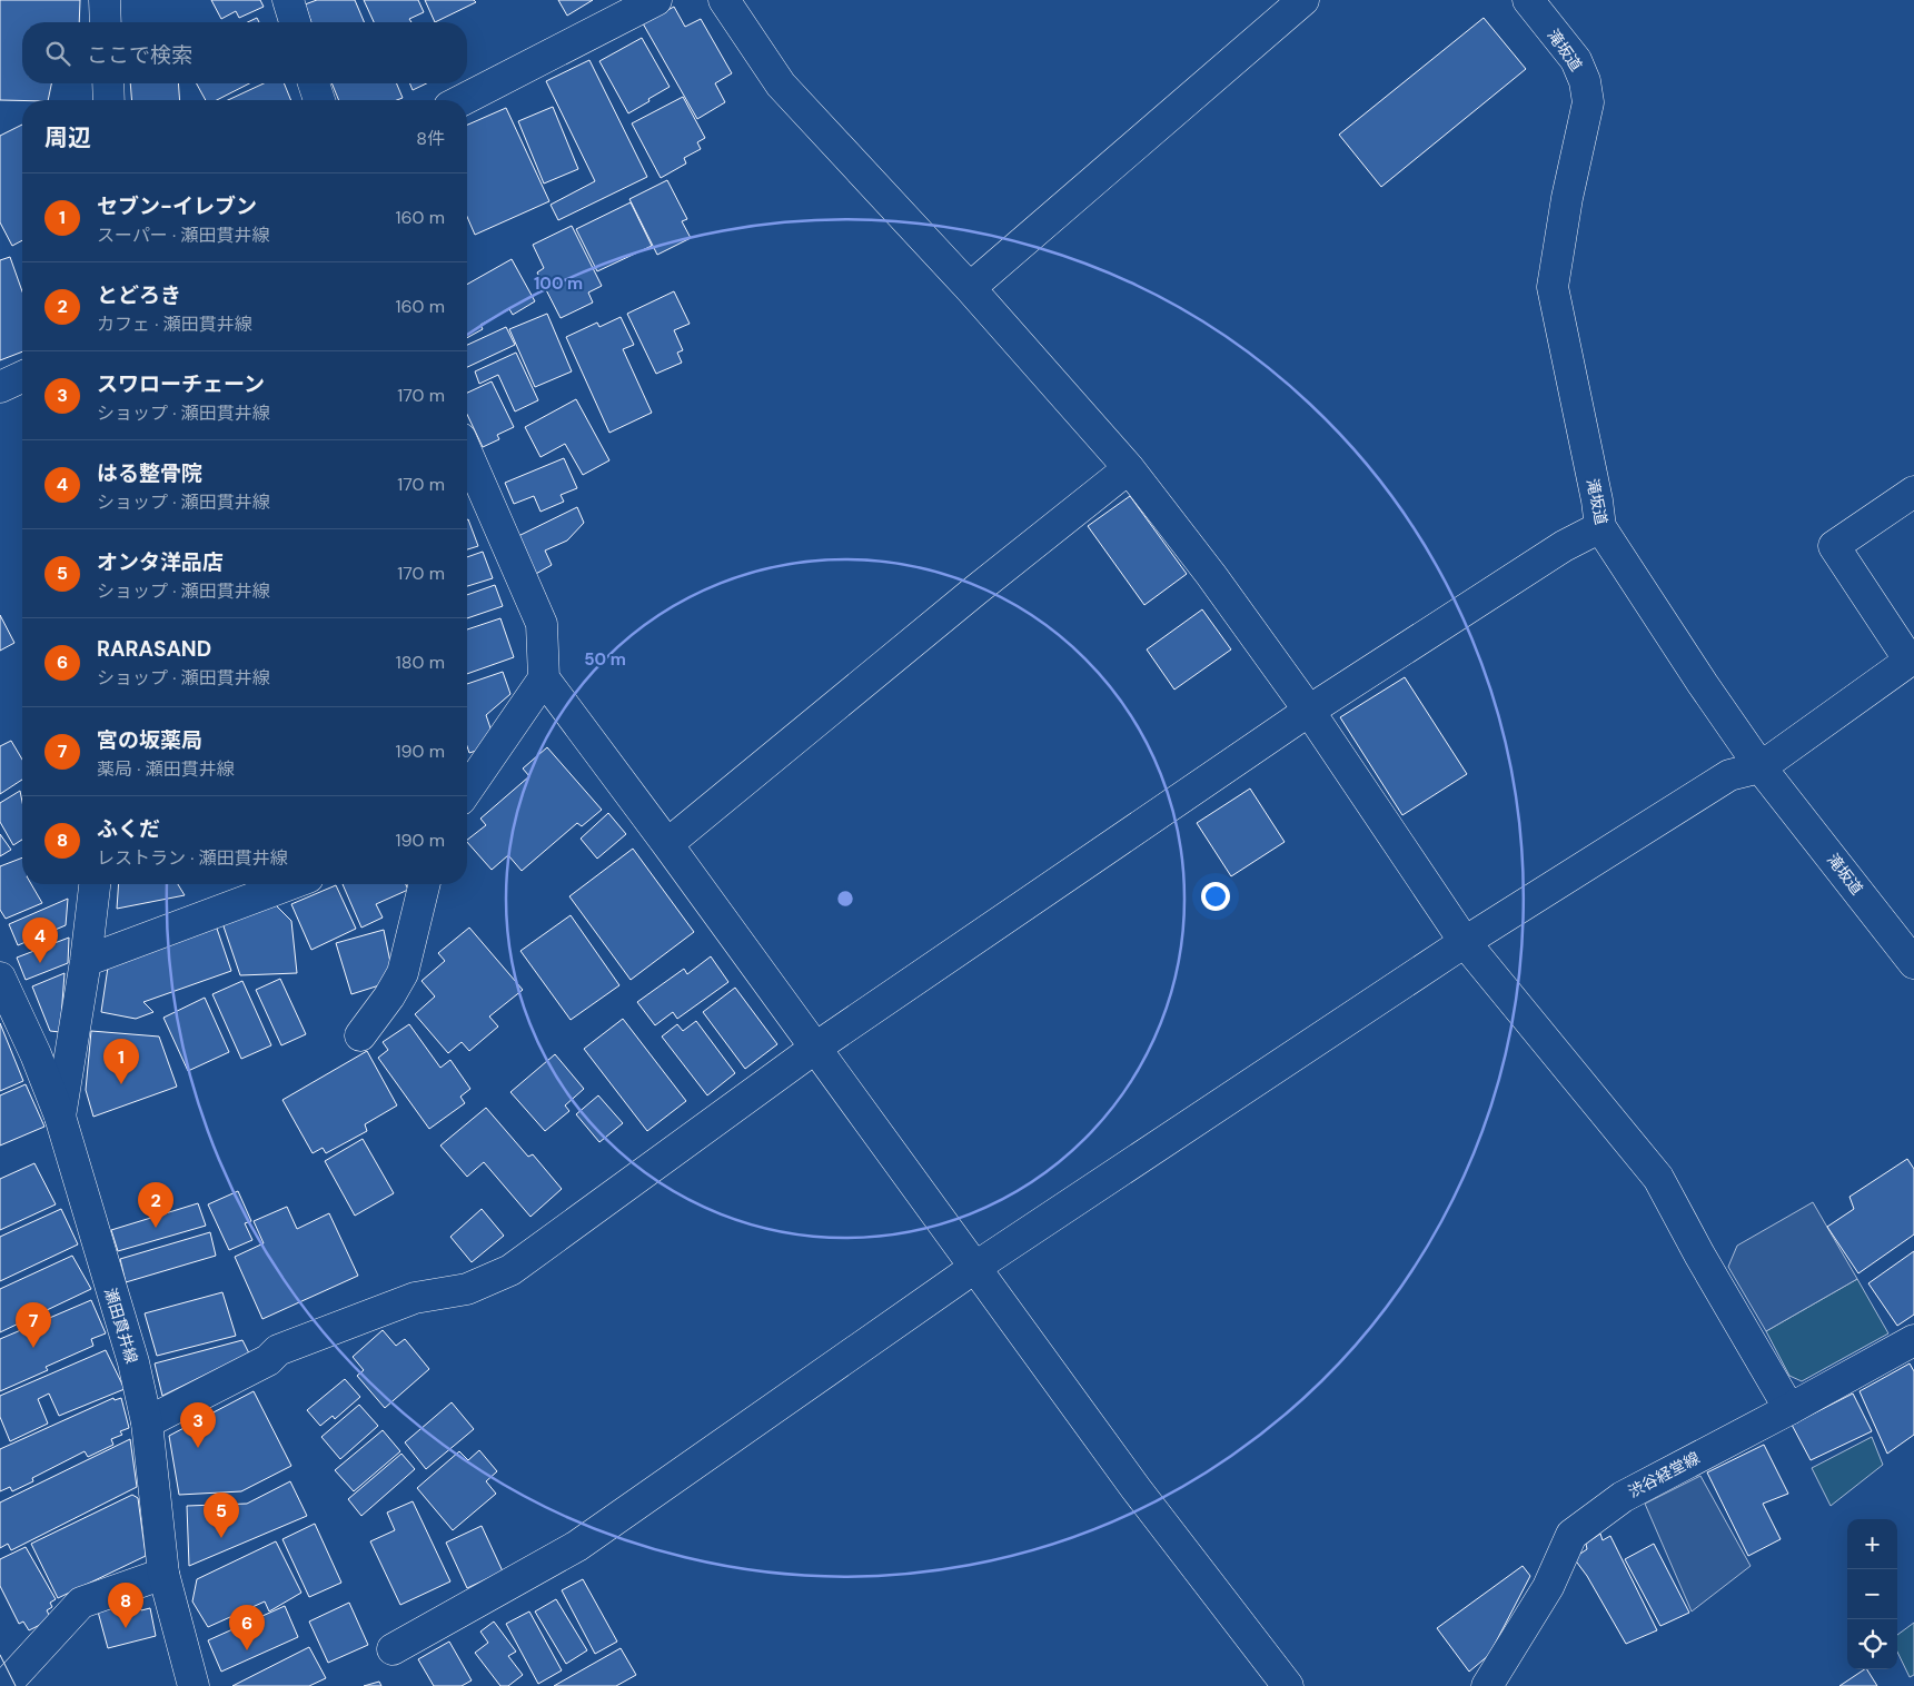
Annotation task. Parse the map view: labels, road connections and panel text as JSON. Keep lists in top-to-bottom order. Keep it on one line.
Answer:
{"streets":{"street":["滝坂道","瀬田貫井線","渋谷経堂線"]},"page":{"search":"ここで検索","heading":["周辺","8件"],"list":[{"mark":"1","name":"セブン-イレブン","note":"スーパー · 瀬田貫井線","value":"160 m"},{"mark":"2","name":"とどろき","note":"カフェ · 瀬田貫井線","value":"160 m"},{"mark":"3","name":"スワローチェーン","note":"ショップ · 瀬田貫井線","value":"170 m"},{"mark":"4","name":"はる整骨院","note":"ショップ · 瀬田貫井線","value":"170 m"},{"mark":"5","name":"オンタ洋品店","note":"ショップ · 瀬田貫井線","value":"170 m"},{"mark":"6","name":"RARASAND","note":"ショップ · 瀬田貫井線","value":"180 m"},{"mark":"7","name":"宮の坂薬局","note":"薬局 · 瀬田貫井線","value":"190 m"},{"mark":"8","name":"ふくだ","note":"レストラン · 瀬田貫井線","value":"190 m"}],"pins":["4","1","2","7","3","5","8","6"],"map_buttons":["+","−"]},"rings":["100 m","50 m"]}
